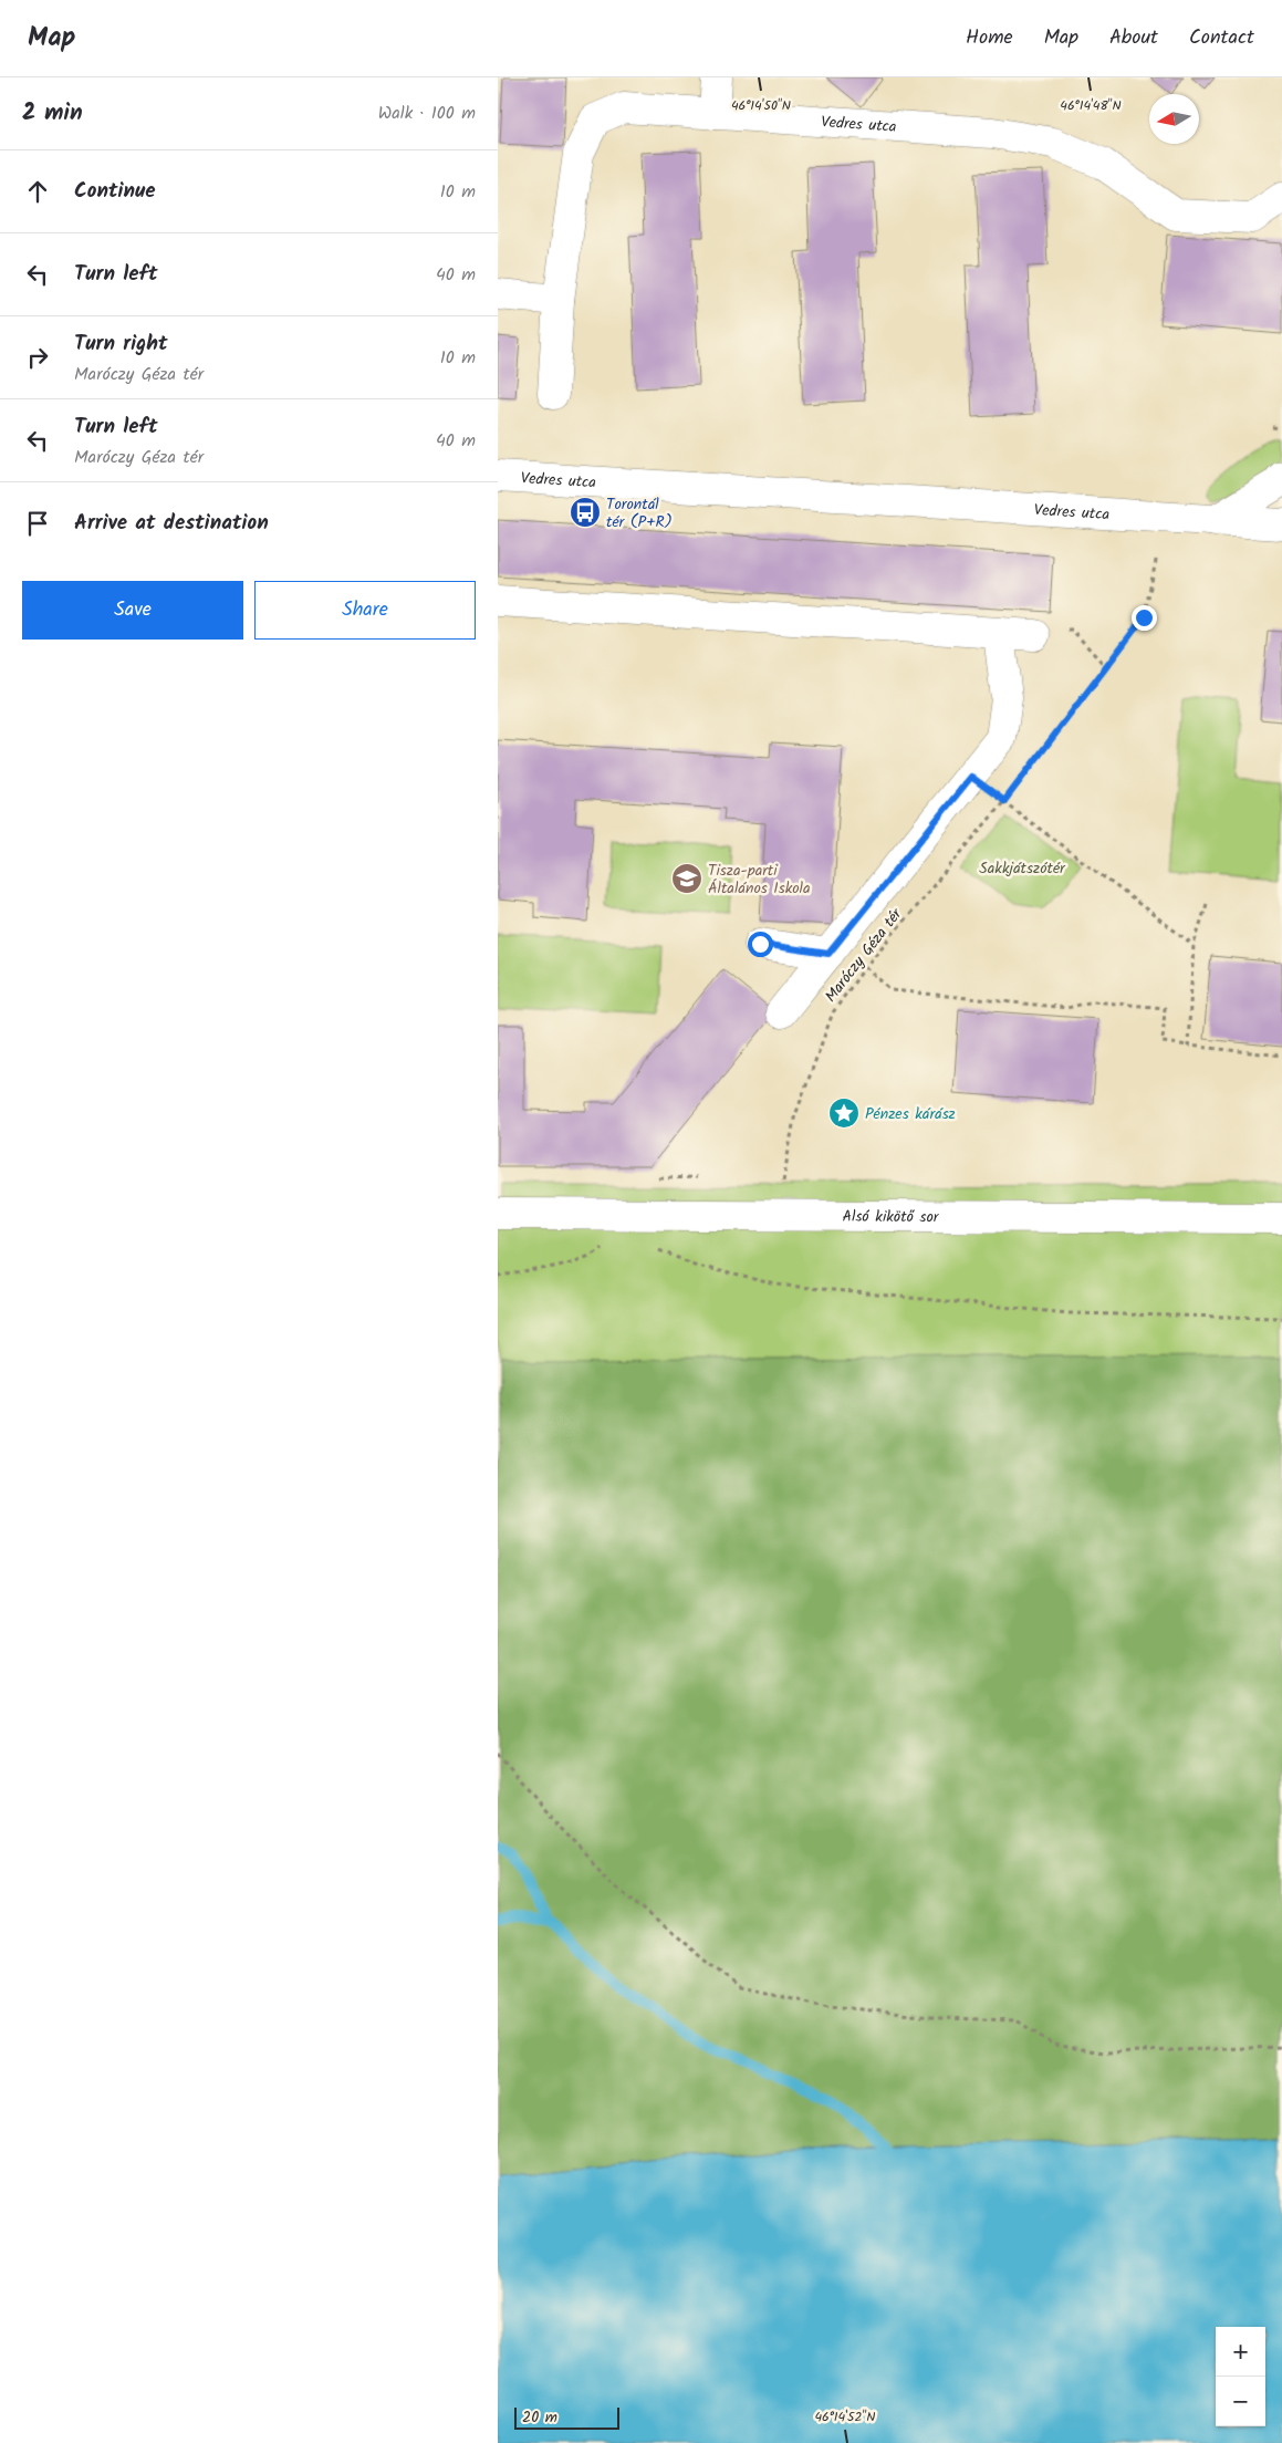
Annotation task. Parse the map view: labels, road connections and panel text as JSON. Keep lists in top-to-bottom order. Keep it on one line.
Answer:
{"streets":{"street":["Vedres utca","Alsó kikötő sor"],"path":["Maróczy Géza tér"]},"crossings":[["Maróczy Géza tér","Alsó kikötő sor"]],"parks":["Sakkjátszótér"],"places":{"bus stop":["Torontál tér (P+R)"],"school or university":["Tisza-parti Általános Iskola"],"place":["Pénzes kárász"]},"scale_bar":"20 m","north":"left","page":{"header":"Map","nav":["Home","Map","About","Contact"],"heading":["2 min","Walk · 100 m"],"list":[["Continue","10 m"],["Turn left","40 m"],["Turn right","Maróczy Géza tér","10 m"],["Turn left","Maróczy Géza tér","40 m"],"Arrive at destination"],"buttons":["Save","Share"],"map_buttons":["+","−"],"scale":"20 m"},"coordinates":["46°14'50\"N","46°14'48\"N","46°14'52\"N"]}
